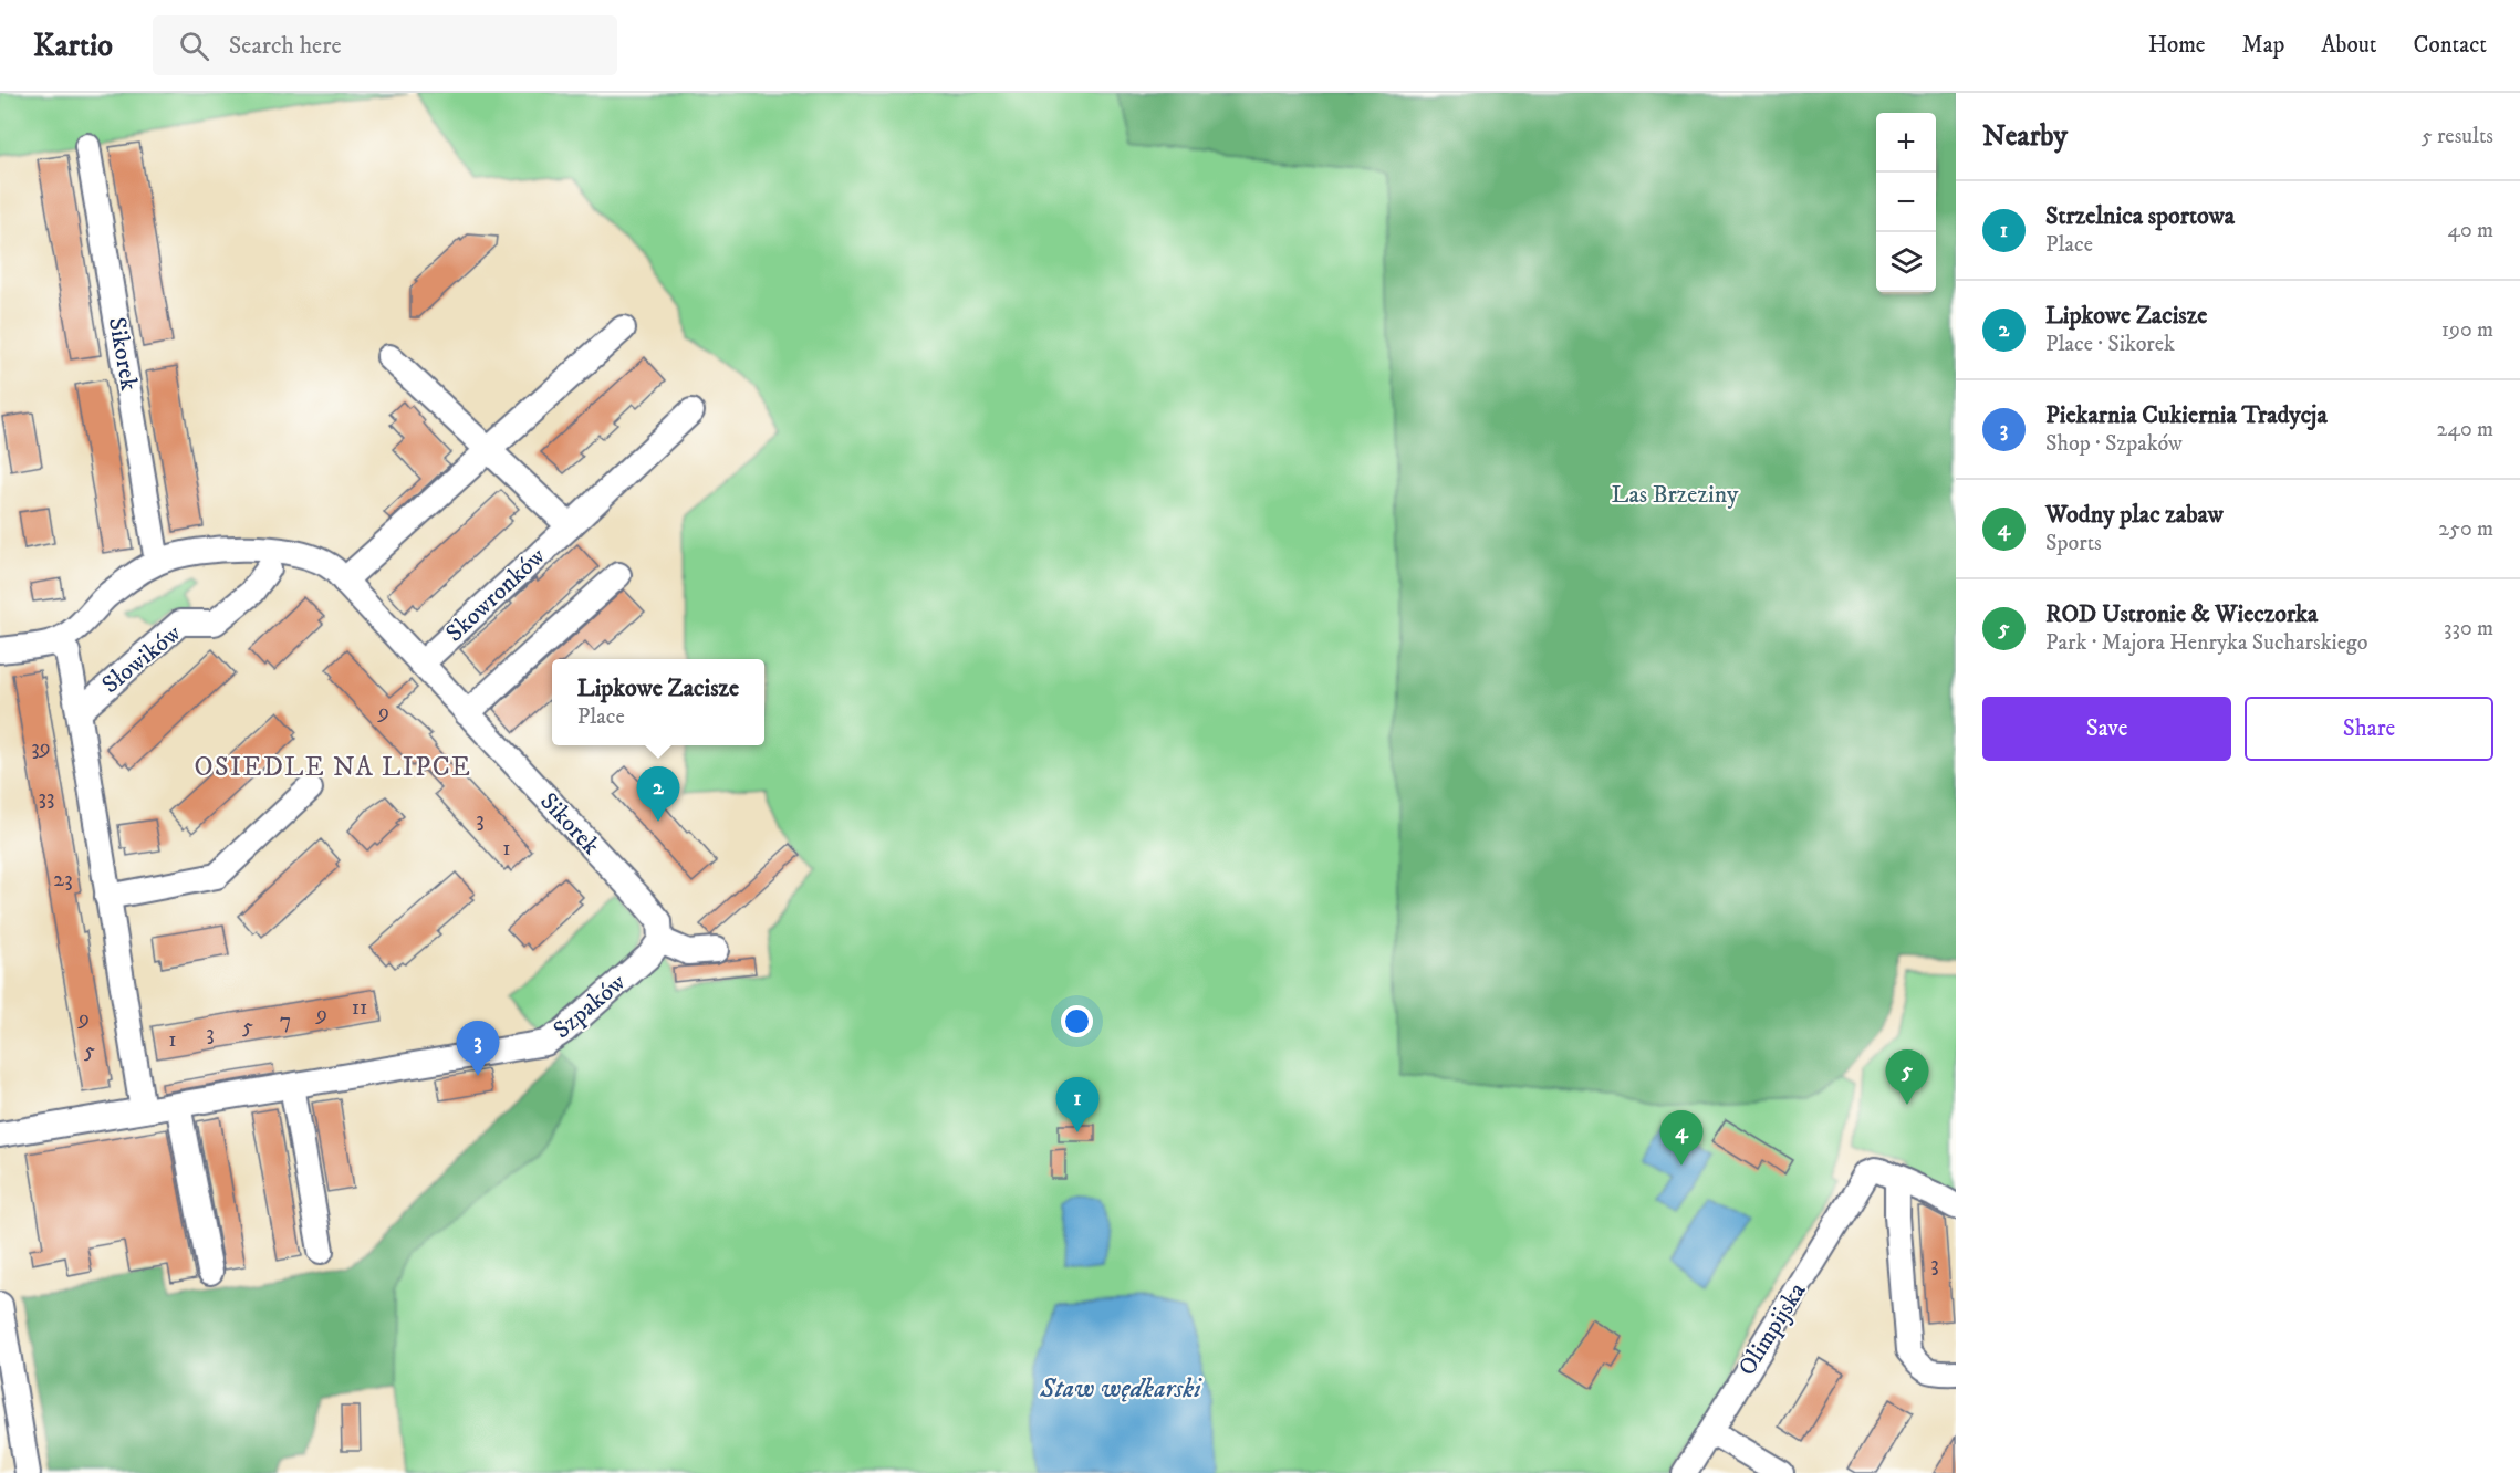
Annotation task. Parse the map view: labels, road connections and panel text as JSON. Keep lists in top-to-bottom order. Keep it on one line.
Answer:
{"streets":{"street":["Sikorek","Skowronków","Słowików","Szpaków","Olimpijska"]},"crossings":[["Sikorek","Skowronków"],["Sikorek","Słowików"],["Sikorek","Szpaków"],["Słowików","Szpaków"]],"districts":["OSIEDLE NA LIPCE"],"water":["Staw wędkarski"],"parks":["Las Brzeziny"],"house_numbers":["9","39","33","3","1","23","11","9","9","7","5","3","1","5","3"],"page":{"header":"Kartio","search":"Search here","nav":["Home","Map","About","Contact"],"heading":["Nearby","5 results"],"map_buttons":["+","−"],"list":[{"mark":"1","name":"Strzelnica sportowa","note":"Place","value":"40 m"},{"mark":"2","name":"Lipkowe Zacisze","note":"Place · Sikorek","value":"190 m"},{"mark":"3","name":"Piekarnia Cukiernia Tradycja","note":"Shop · Szpaków","value":"240 m"},{"mark":"4","name":"Wodny plac zabaw","note":"Sports","value":"250 m"},{"mark":"5","name":"ROD Ustronie & Wieczorka","note":"Park · Majora Henryka Sucharskiego","value":"330 m"}],"popup":["Lipkowe Zacisze","Place"],"buttons":["Save","Share"],"pins":["2","3","5","1","4"]}}
